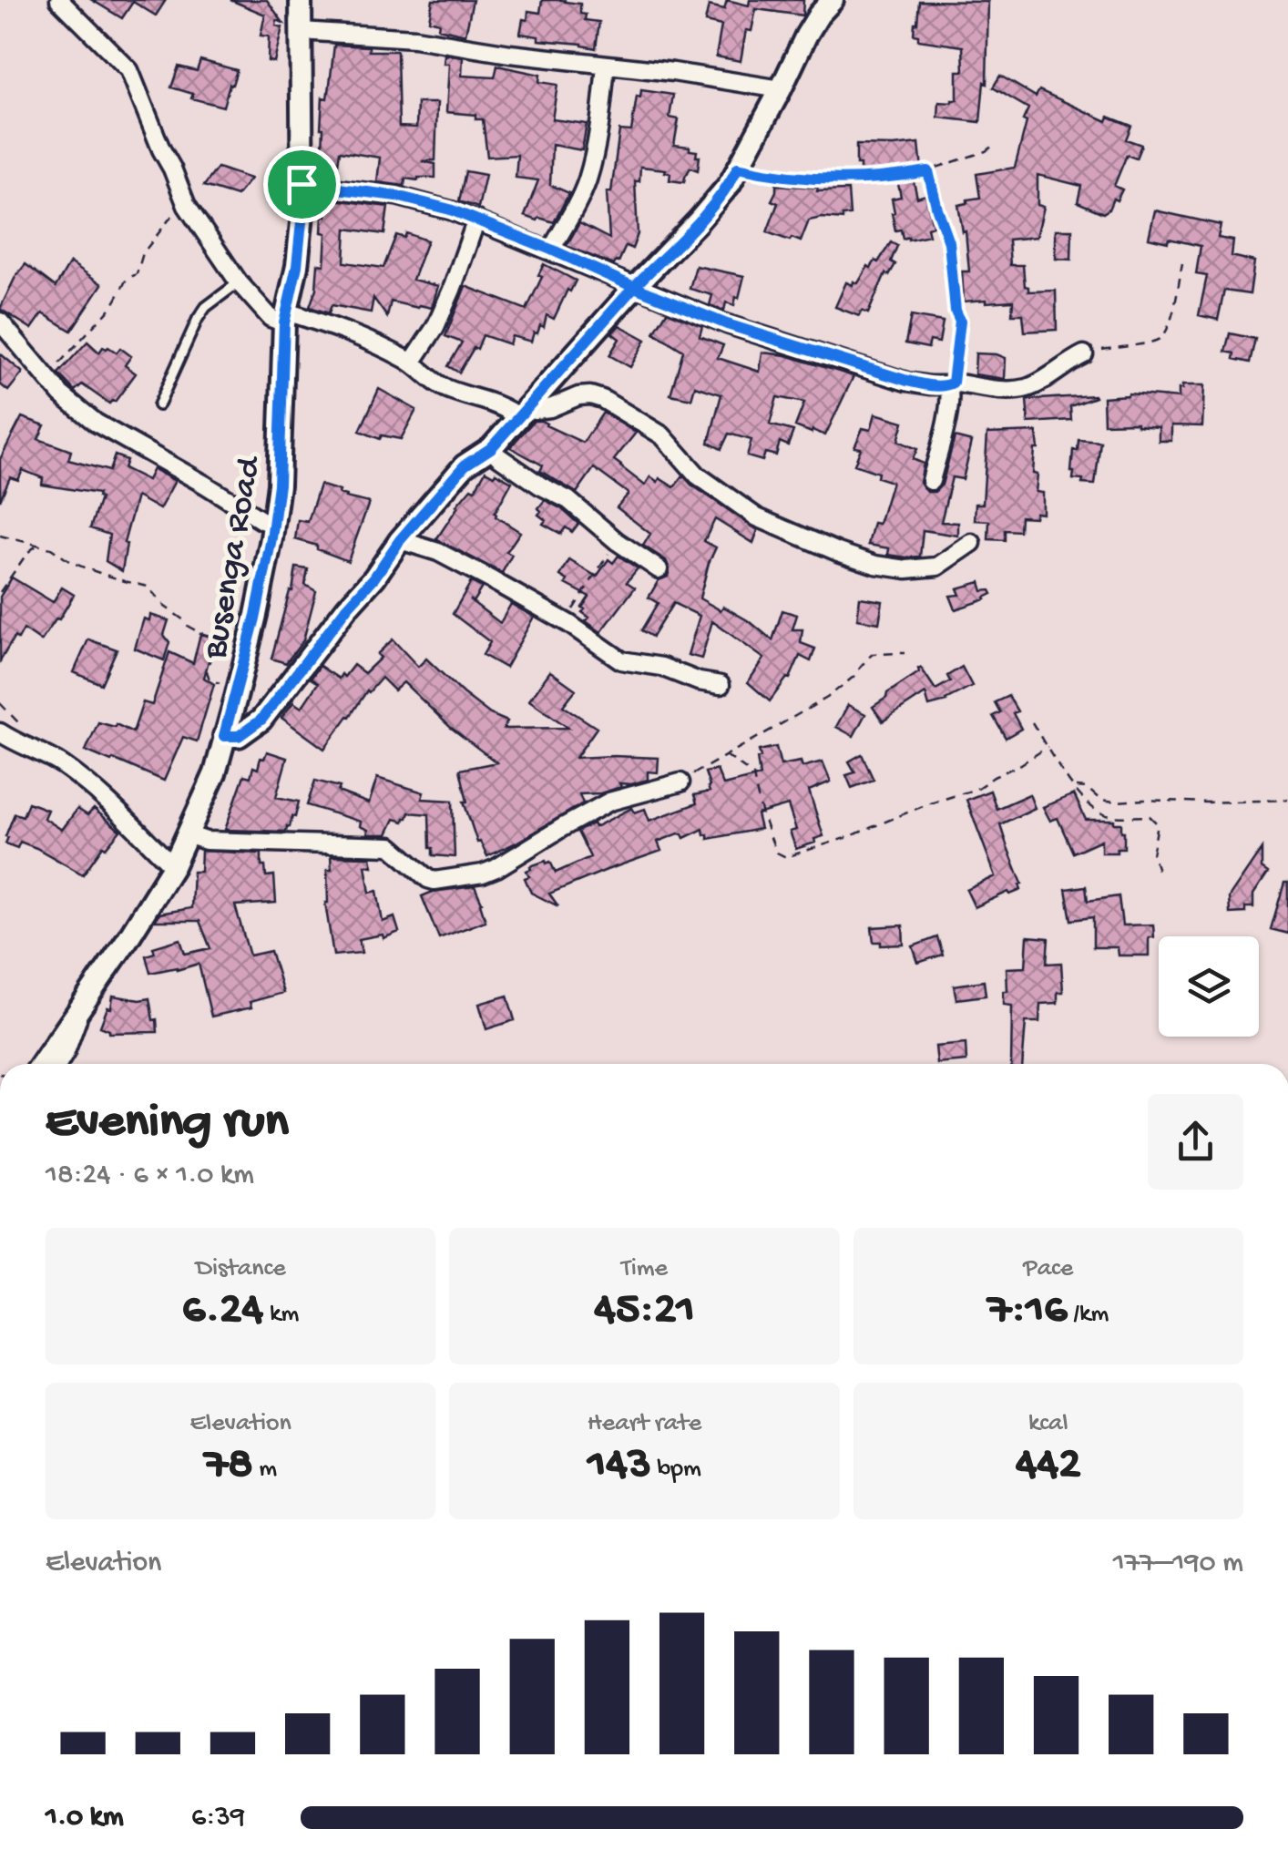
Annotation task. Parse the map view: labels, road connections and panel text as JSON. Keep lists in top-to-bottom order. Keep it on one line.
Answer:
{"streets":{"street":["Busenga Road"]},"page":{"heading":["Evening run","18:24 · 6 × 1.0 km"],"stats":[["Distance","6.24 km"],["Time","45:21"],["Pace","7:16 /km"],["Elevation","78 m"],["Heart rate","143 bpm"],["kcal","442"]],"chart":["Elevation","177–190 m"],"list":[{"name":"1.0 km","note":"6:39"}]}}
